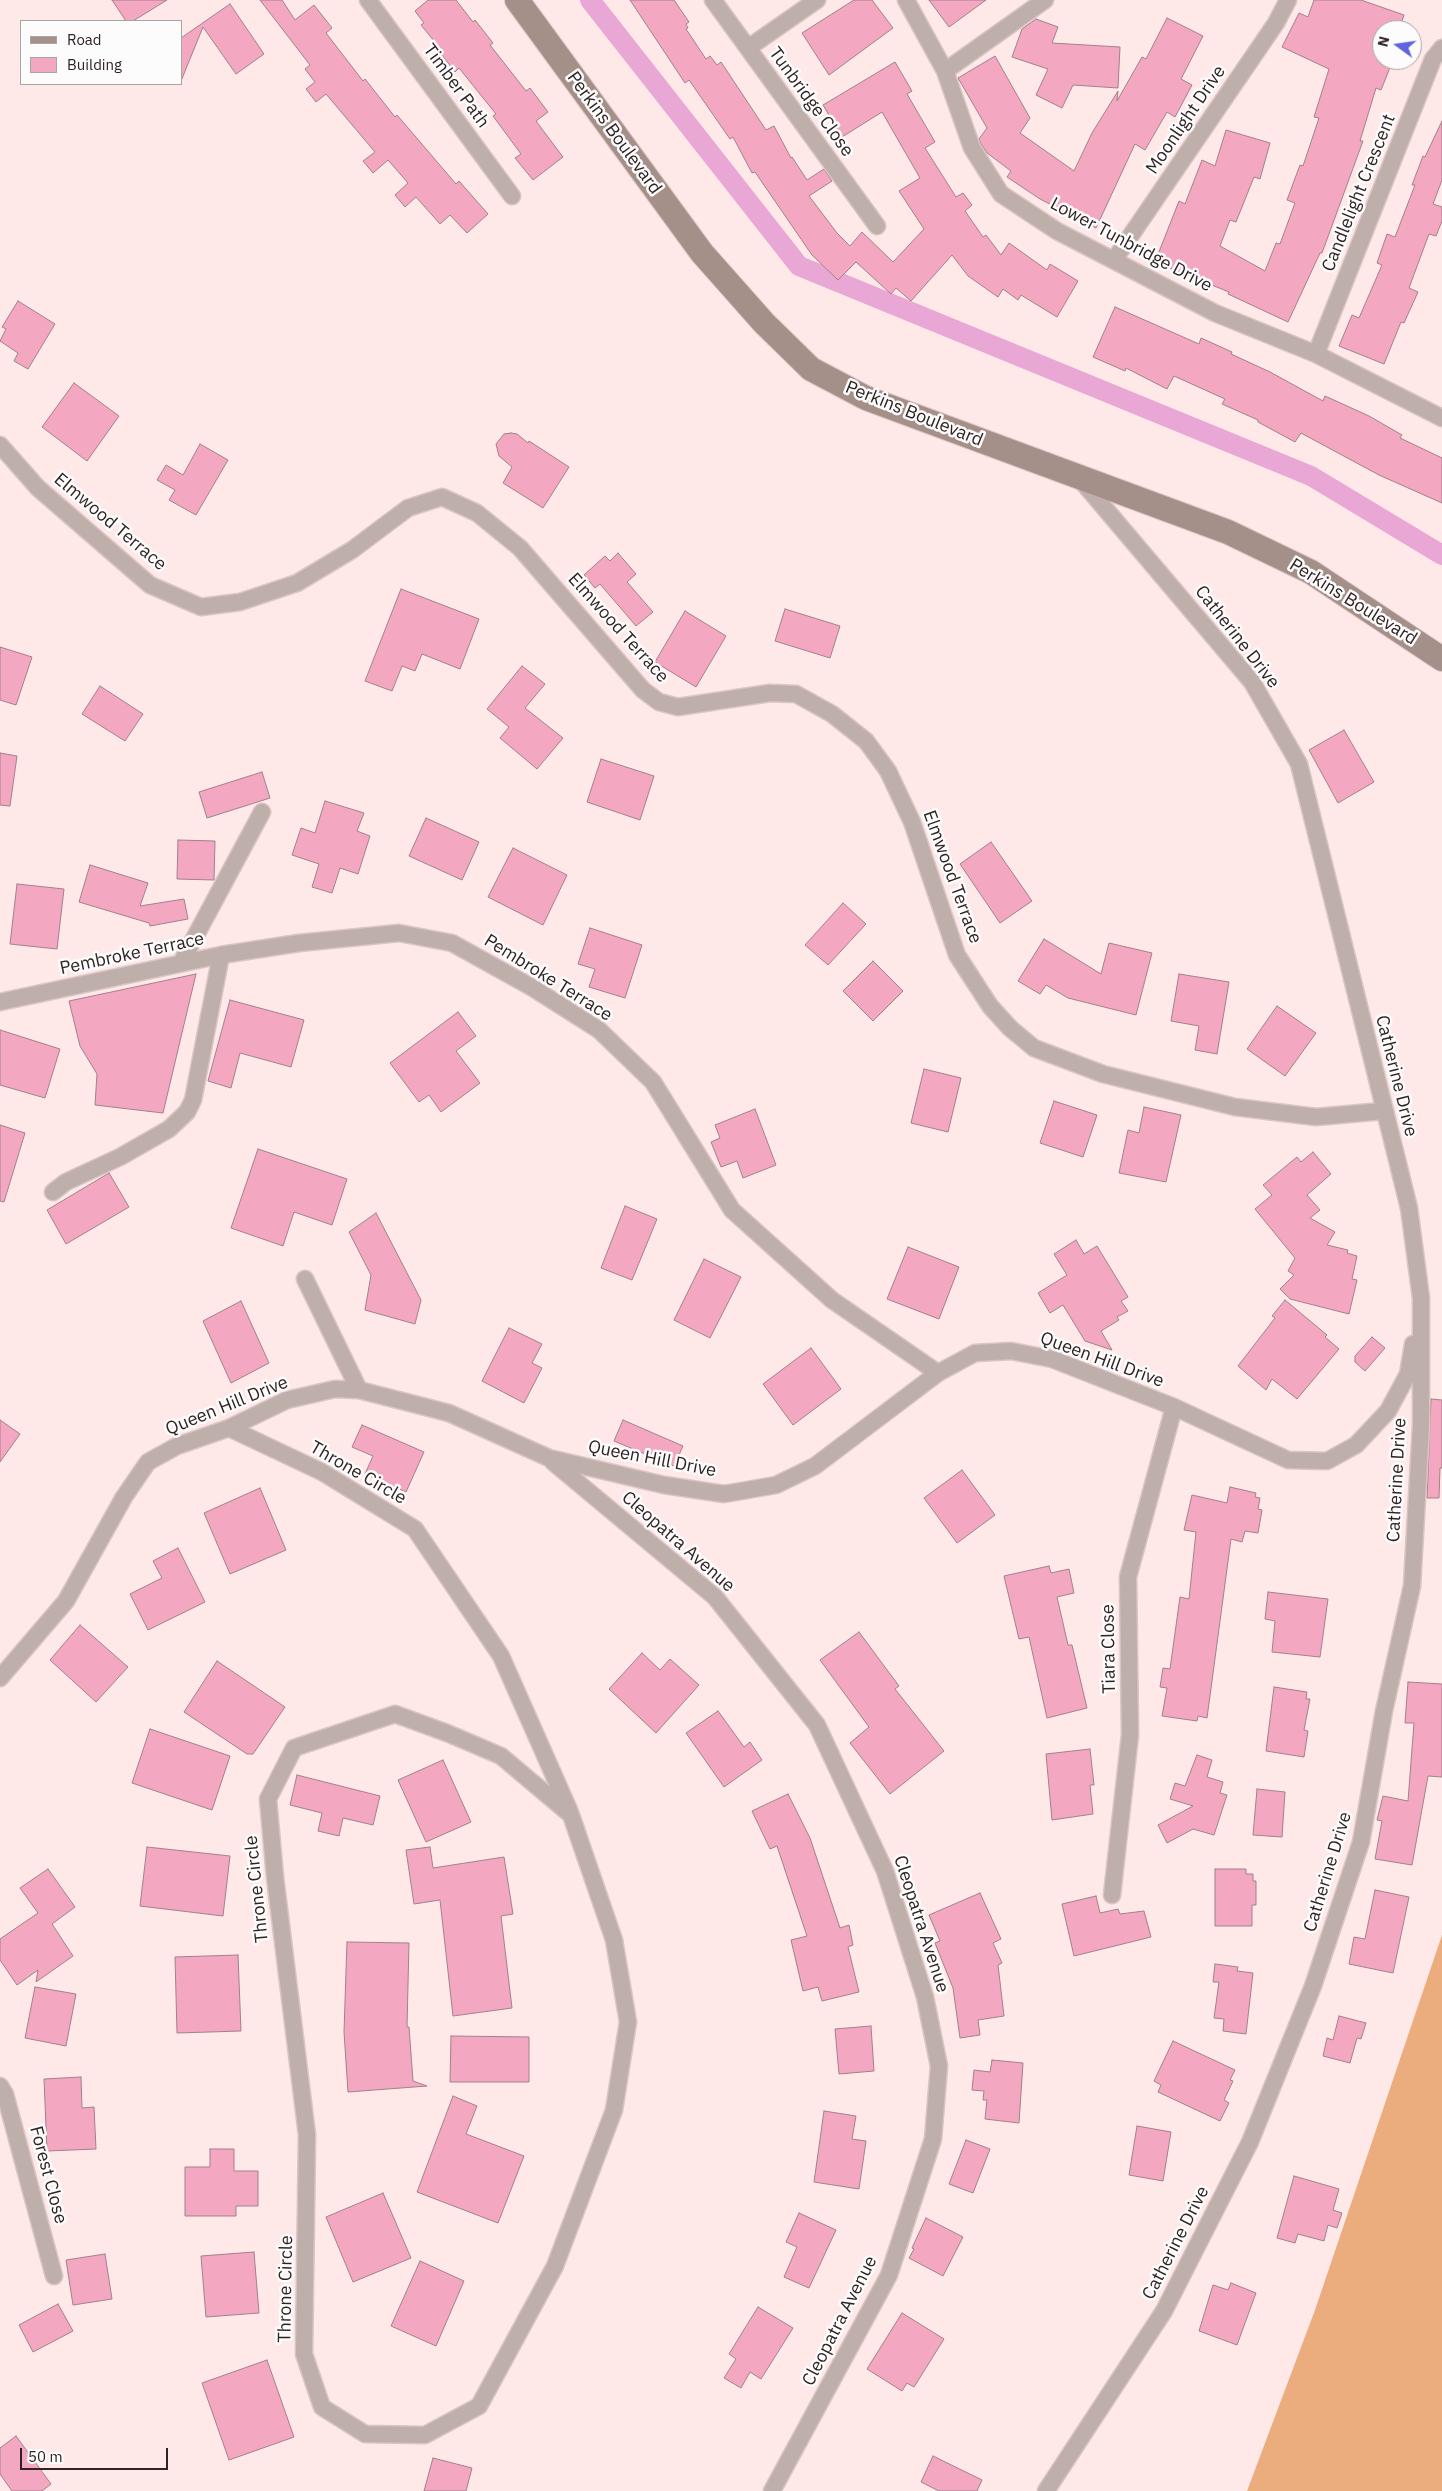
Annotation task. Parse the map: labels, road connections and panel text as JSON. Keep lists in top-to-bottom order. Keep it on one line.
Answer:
{"streets":{"street":["Timber Path","Tunbridge Close","Moonlight Drive","Perkins Boulevard","Candlelight Crescent","Lower Tunbridge Drive","Elmwood Terrace","Catherine Drive","Pembroke Terrace","Queen Hill Drive","Throne Circle","Cleopatra Avenue","Tiara Close","Forest Close"]},"crossings":[["Moonlight Drive","Lower Tunbridge Drive"],["Perkins Boulevard","Catherine Drive"],["Candlelight Crescent","Lower Tunbridge Drive"],["Elmwood Terrace","Catherine Drive"],["Catherine Drive","Queen Hill Drive"],["Pembroke Terrace","Queen Hill Drive"],["Queen Hill Drive","Throne Circle"],["Queen Hill Drive","Cleopatra Avenue"],["Queen Hill Drive","Tiara Close"]],"legend":["Road","Building"],"scale_bar":"50 m","north":"left"}
